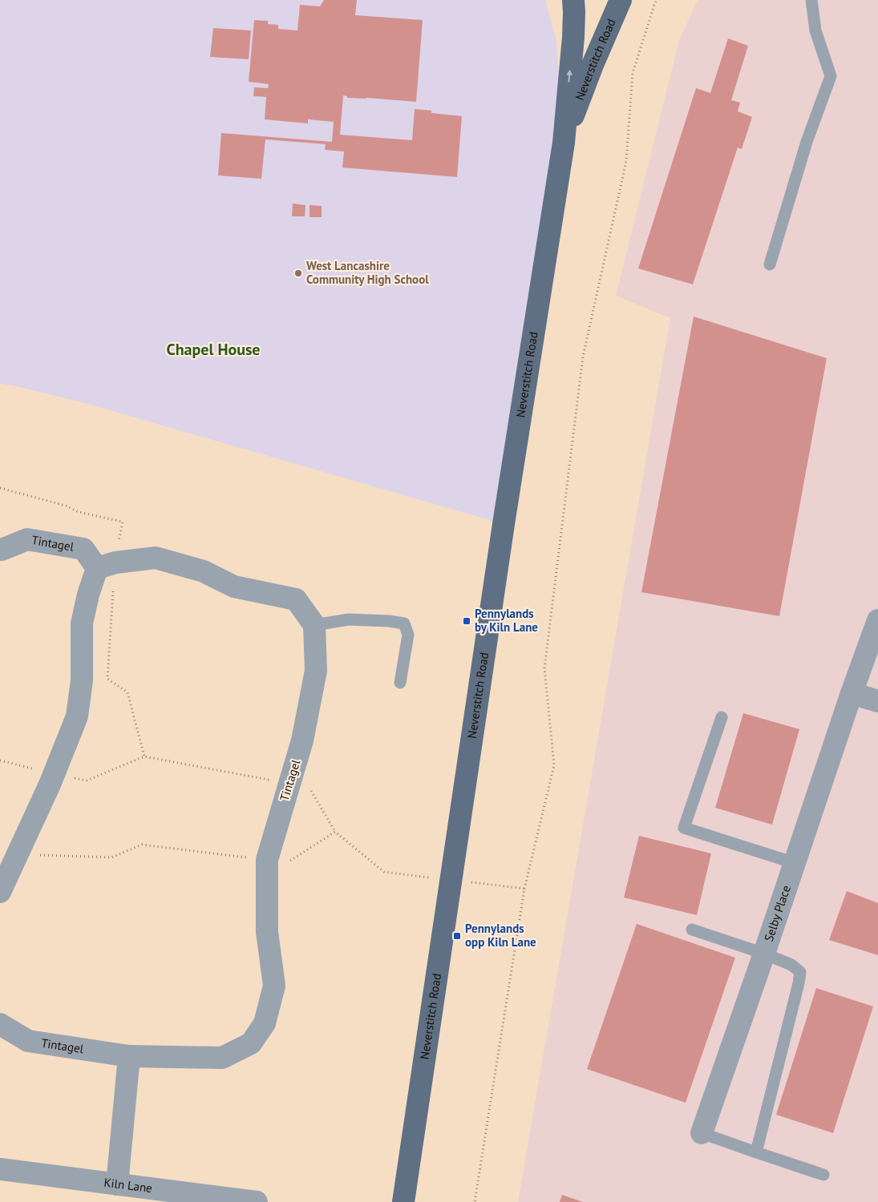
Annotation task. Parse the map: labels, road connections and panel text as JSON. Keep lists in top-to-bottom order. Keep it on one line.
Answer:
{"streets":{"main road":["Neverstitch Road"],"street":["Tintagel","Selby Place","Kiln Lane"]},"districts":["Chapel House"],"places":{"other":["West Lancashire Community High School"],"transit":["Pennylands by Kiln Lane","Pennylands opp Kiln Lane"]}}
